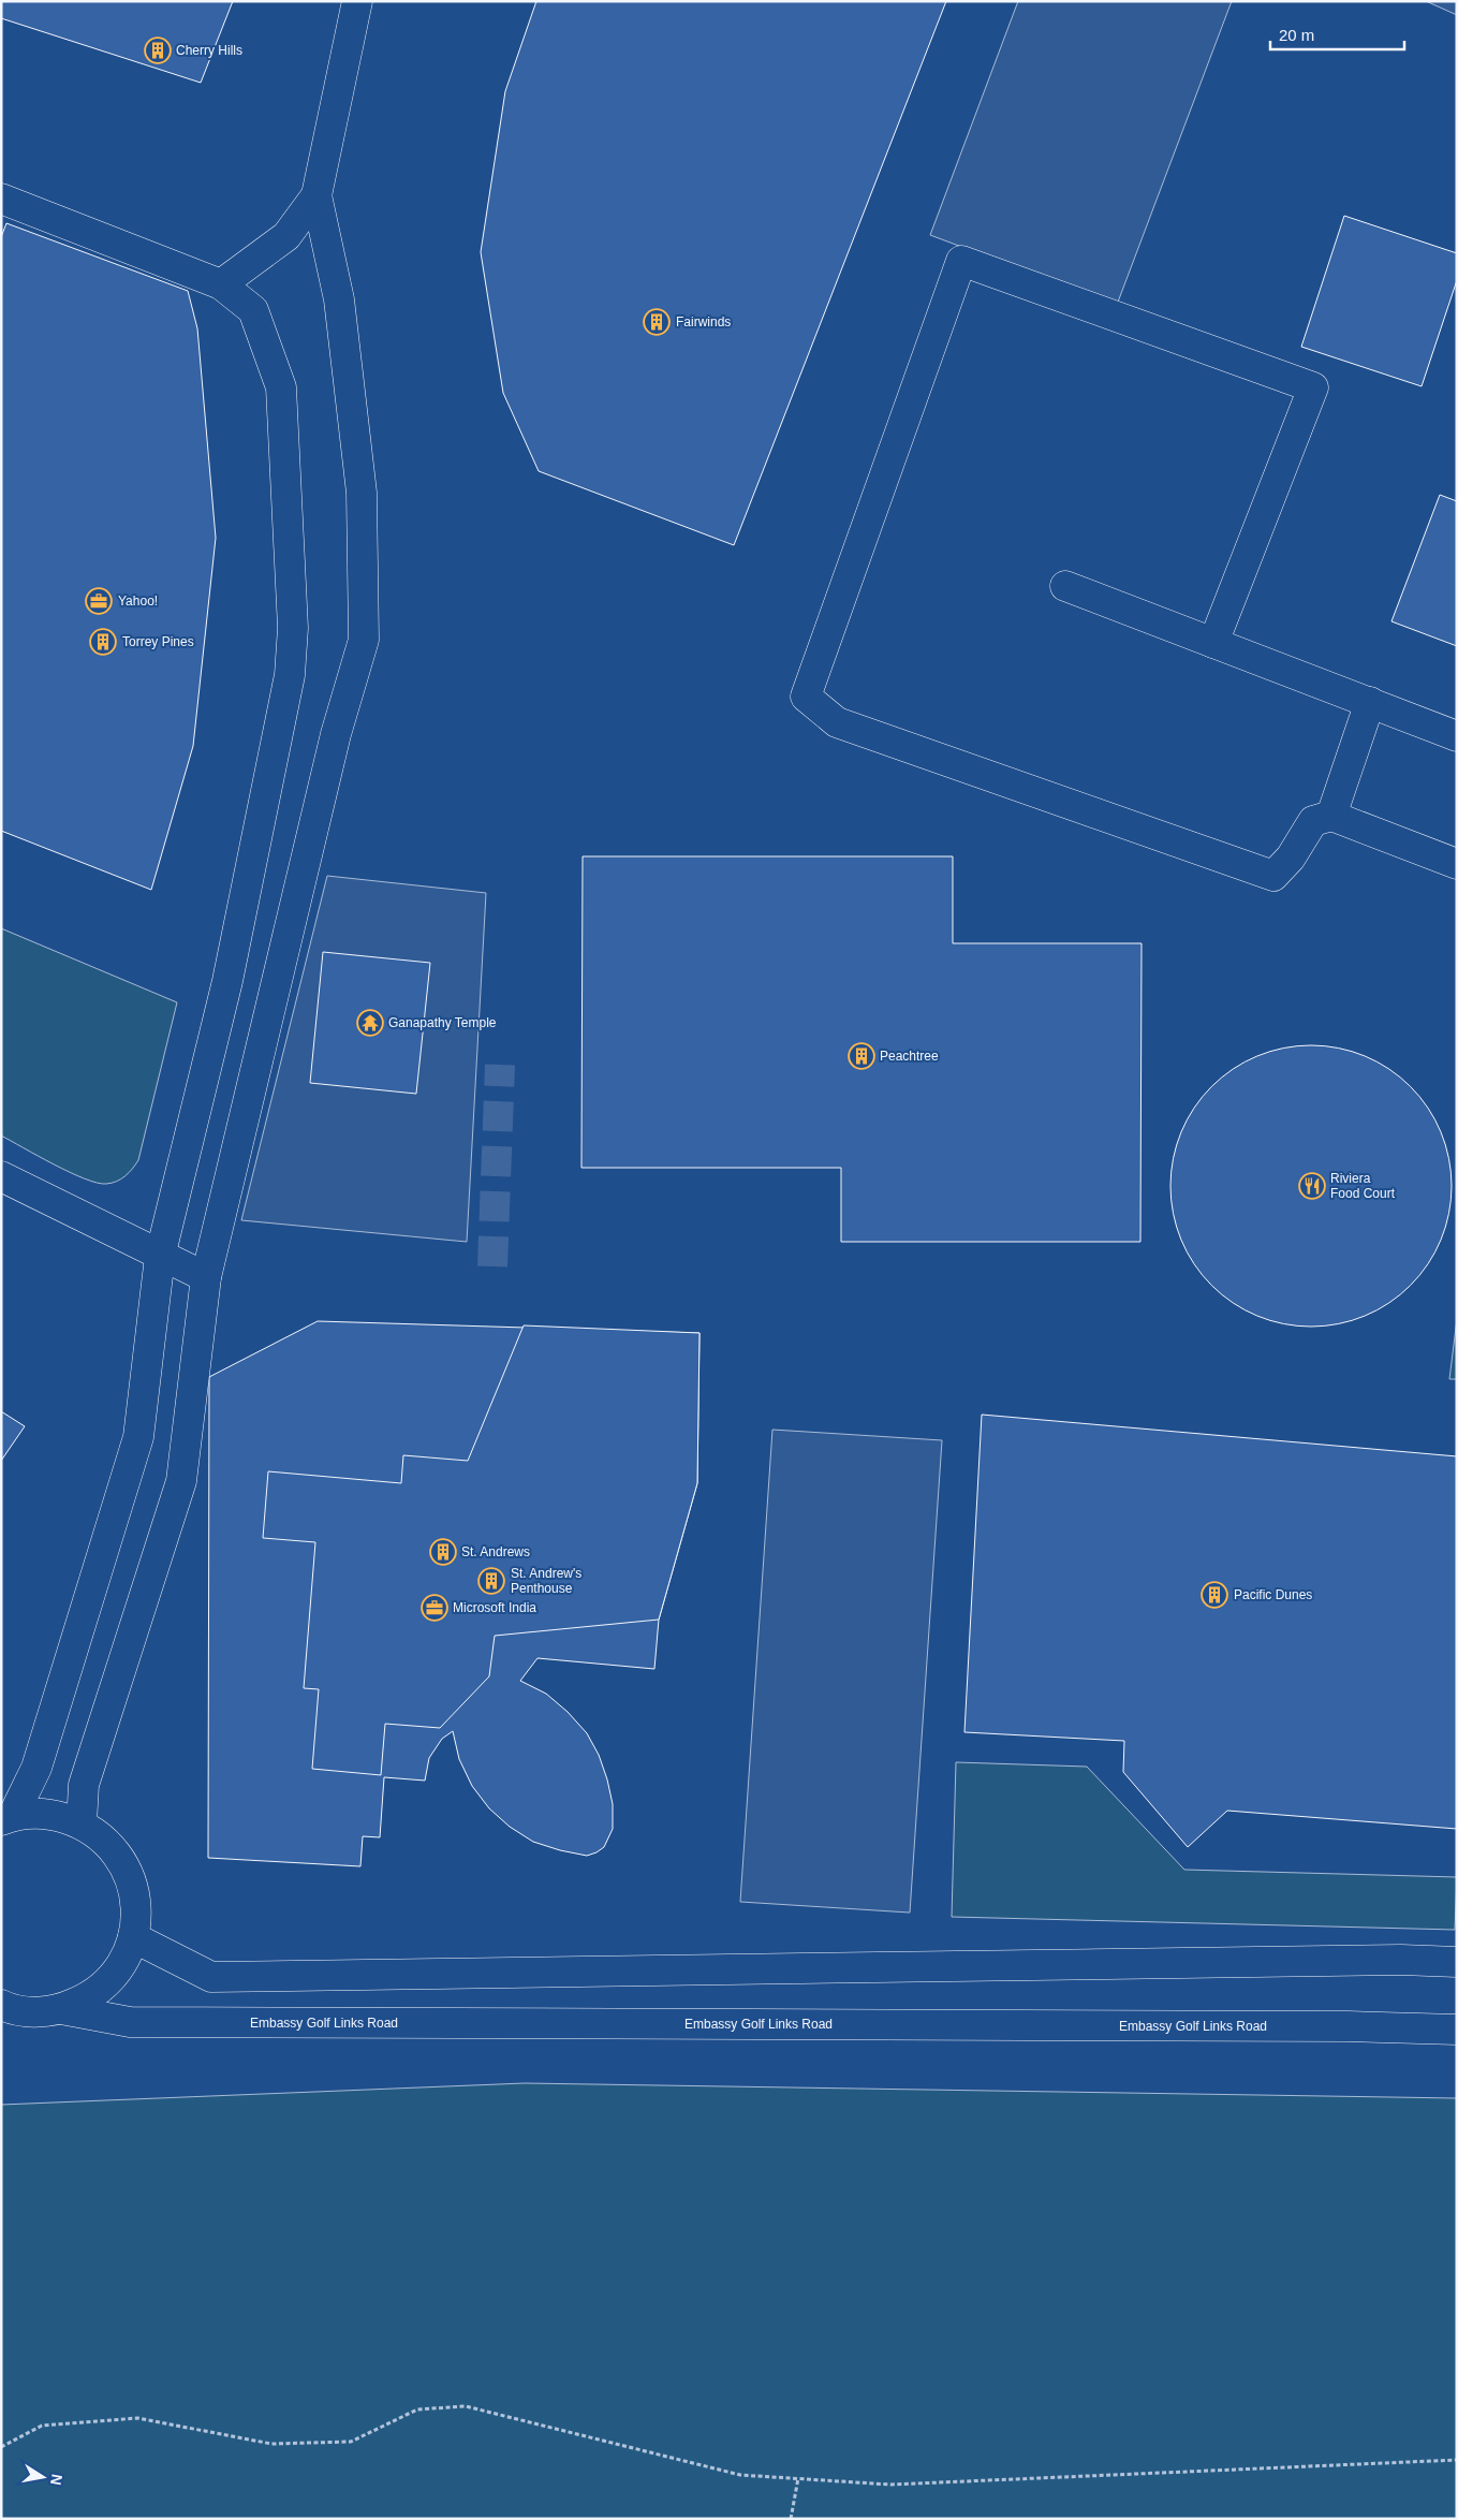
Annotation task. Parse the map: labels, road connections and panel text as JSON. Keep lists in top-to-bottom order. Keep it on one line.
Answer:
{"streets":{"street":["Embassy Golf Links Road"]},"places":{"building":["Cherry Hills","Fairwinds","Torrey Pines","Peachtree","St. Andrews","St. Andrew's Penthouse","Pacific Dunes"],"office":["Yahoo!","Microsoft India"],"temple":["Ganapathy Temple"],"restaurant":["Riviera Food Court"]},"scale_bar":"20 m","north":"right"}
